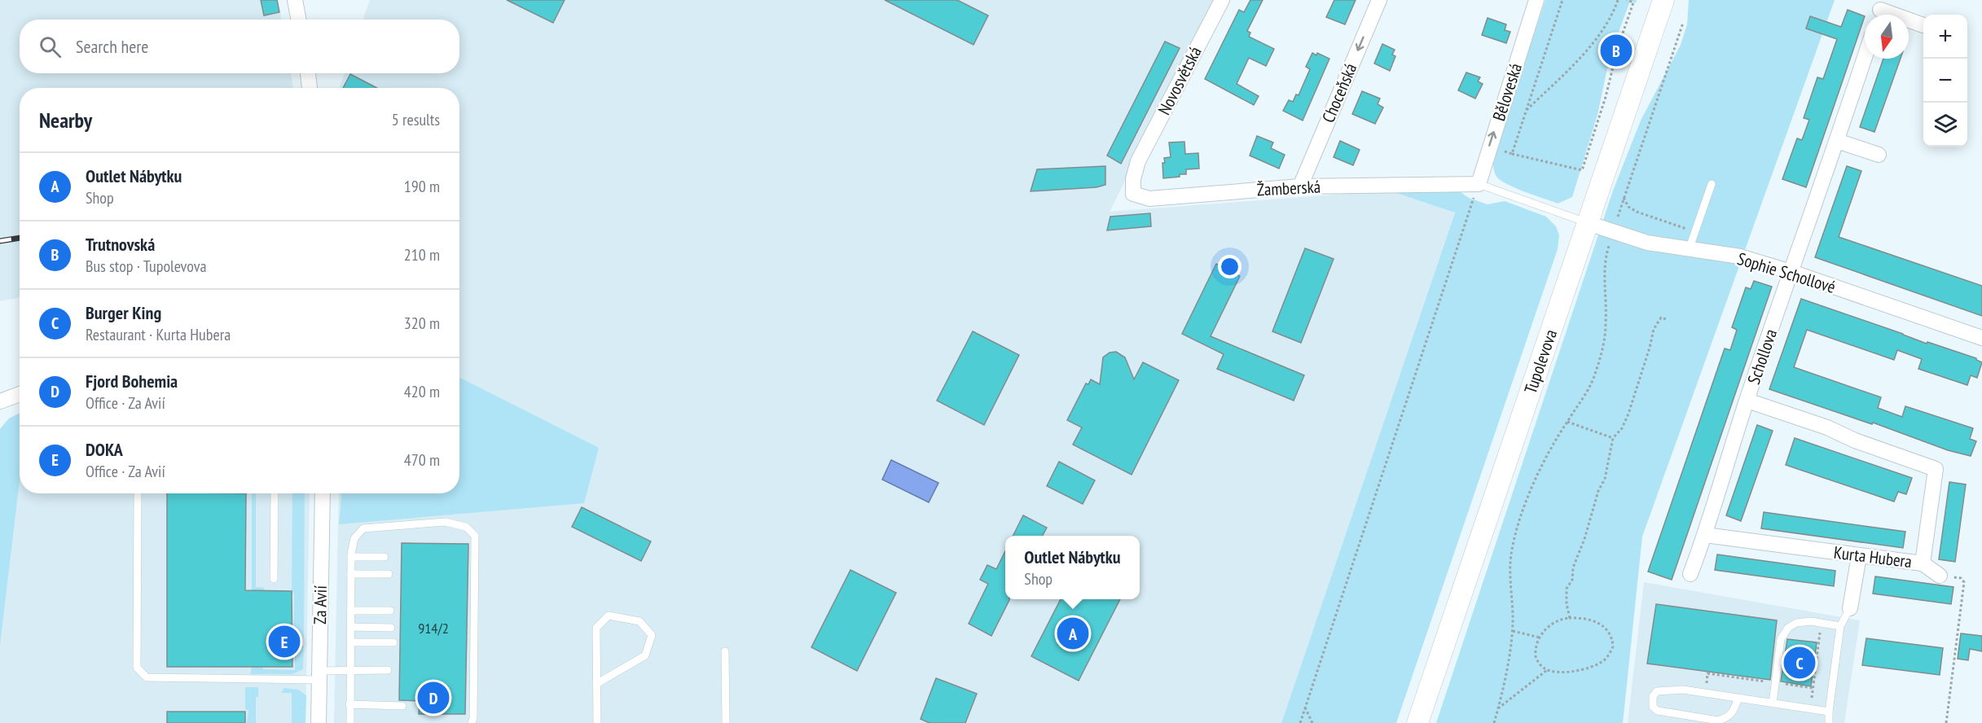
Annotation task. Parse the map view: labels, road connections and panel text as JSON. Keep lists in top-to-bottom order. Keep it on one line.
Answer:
{"streets":{"main road":["Tupolevova"],"street":["Novosvětská","Běloveská","Choceňská","Žamberská","Sophie Schollové","Schollova","Kurta Hubera","Za Avií"]},"crossings":[["Novosvětská","Žamberská"],["Běloveská","Žamberská"],["Choceňská","Žamberská"],["Sophie Schollové","Schollova"],["Sophie Schollové","Tupolevova"],["Schollova","Kurta Hubera"]],"one_way":["Běloveská","Choceňská"],"house_numbers":["914/2"],"north":"bottom","page":{"map_buttons":["+","−"],"search":"Search here","pins":["B","A","E","C","D"],"heading":["Nearby","5 results"],"list":[{"mark":"A","name":"Outlet Nábytku","note":"Shop","value":"190 m"},{"mark":"B","name":"Trutnovská","note":"Bus stop · Tupolevova","value":"210 m"},{"mark":"C","name":"Burger King","note":"Restaurant · Kurta Hubera","value":"320 m"},{"mark":"D","name":"Fjord Bohemia","note":"Office · Za Avií","value":"420 m"},{"mark":"E","name":"DOKA","note":"Office · Za Avií","value":"470 m"}],"popup":["Outlet Nábytku","Shop"]}}
